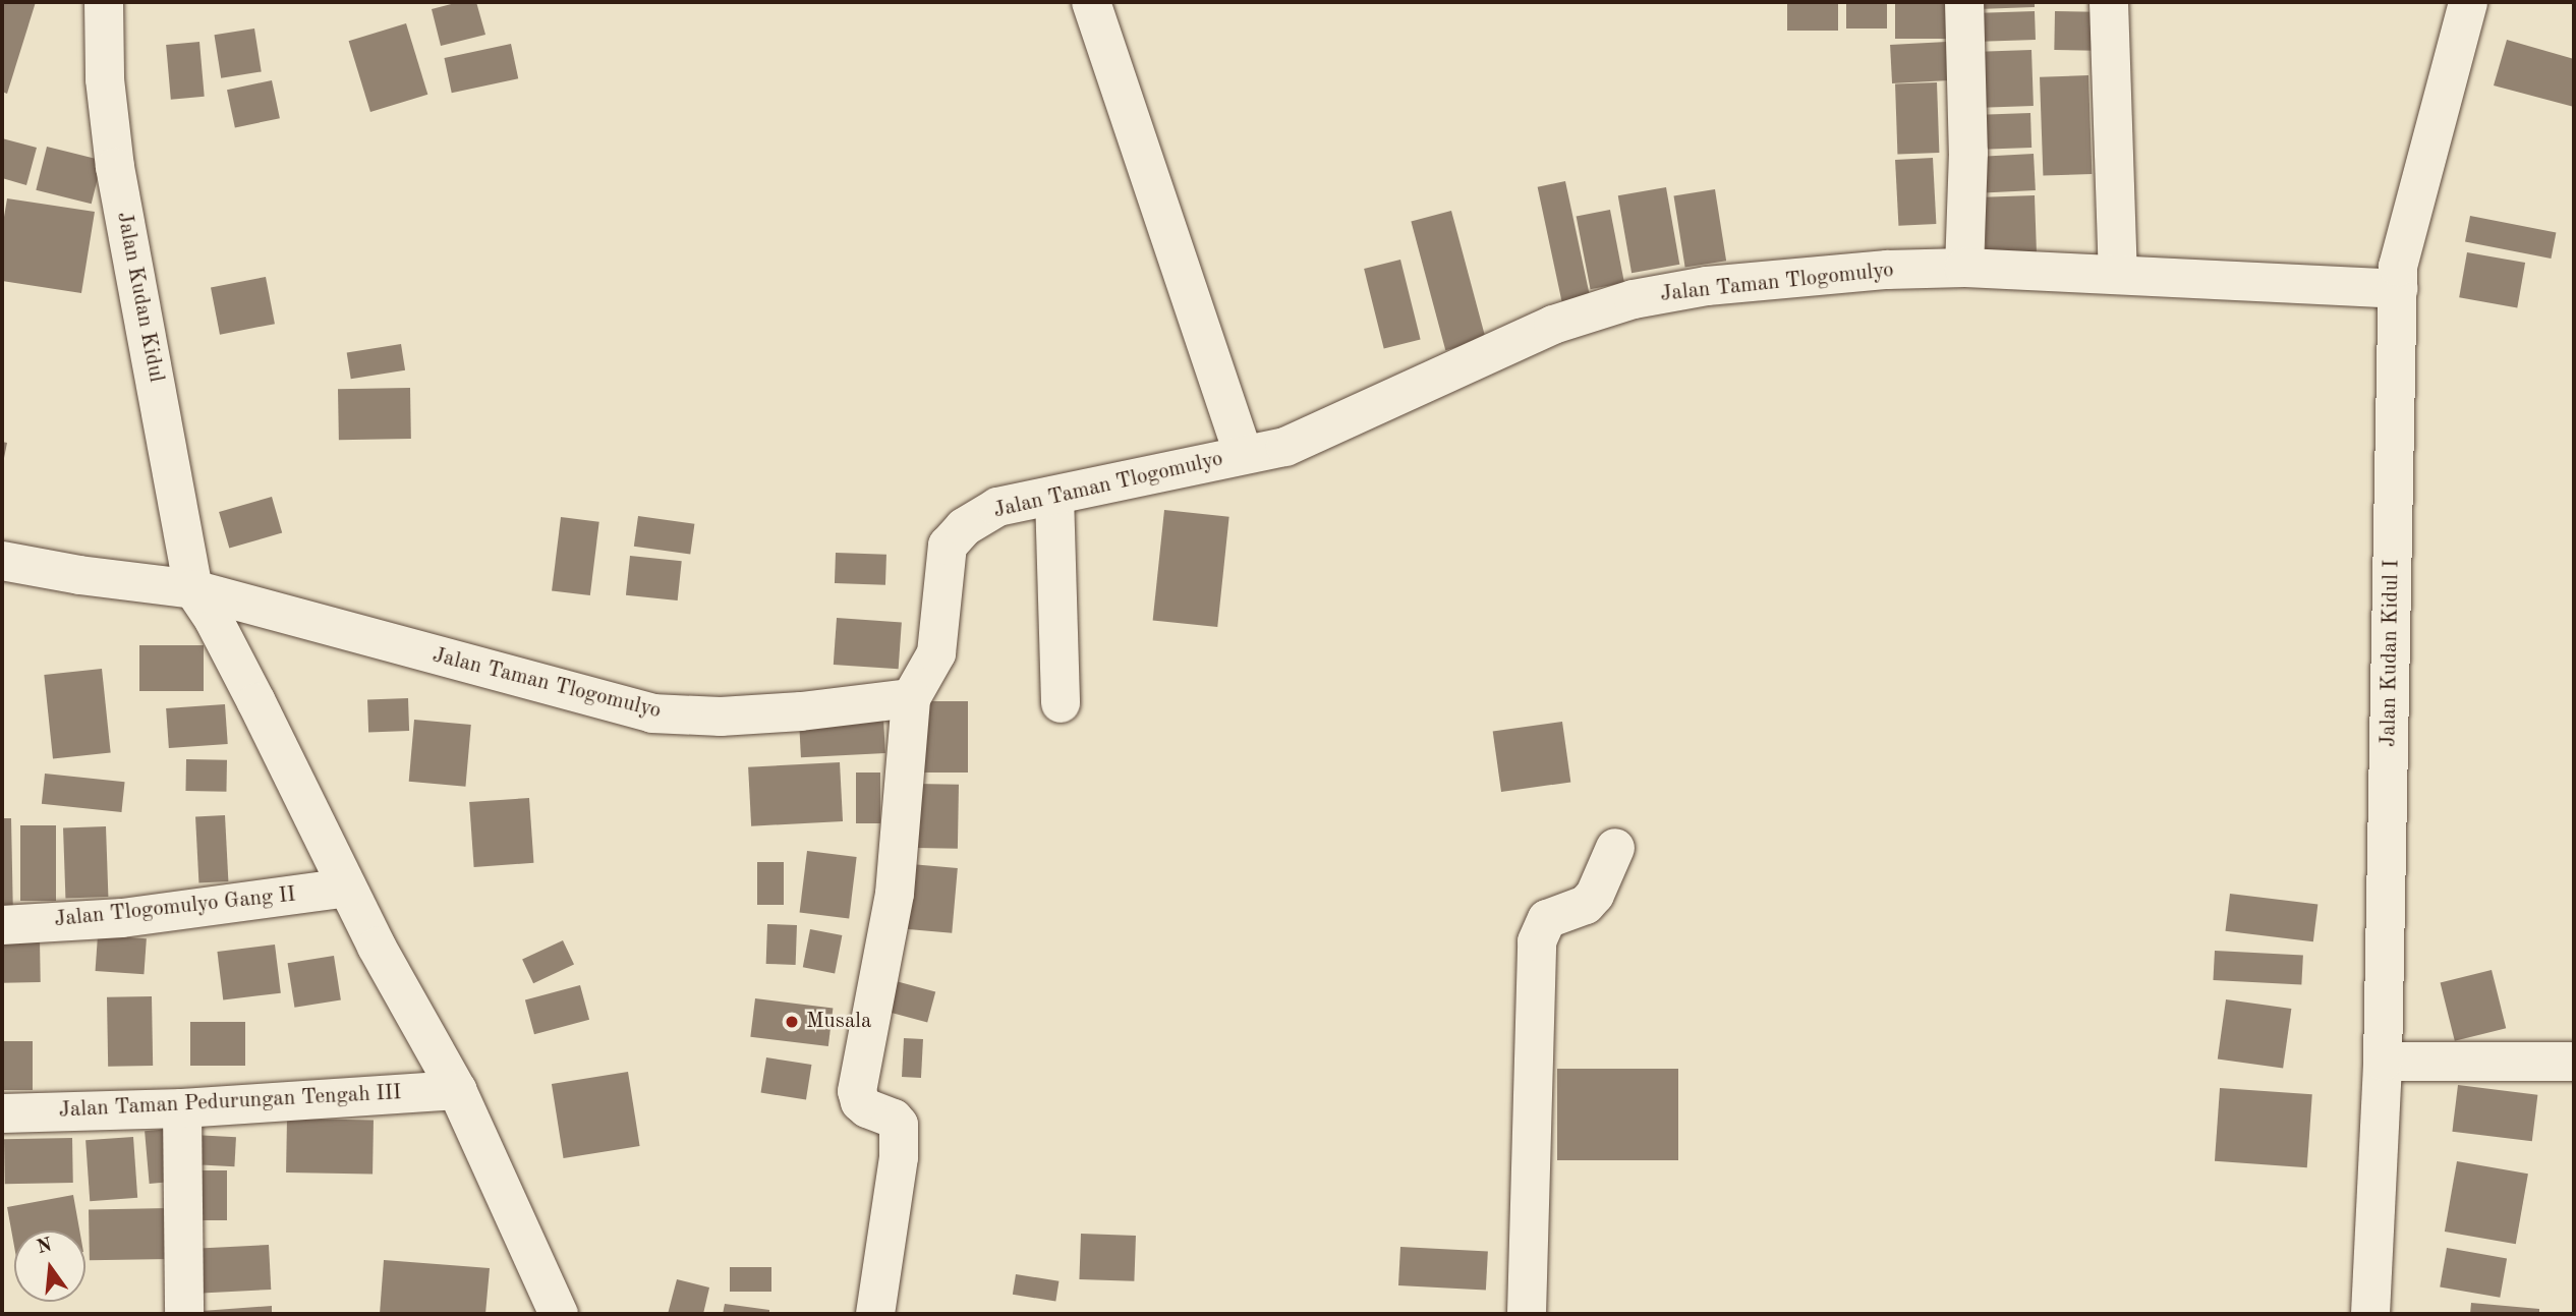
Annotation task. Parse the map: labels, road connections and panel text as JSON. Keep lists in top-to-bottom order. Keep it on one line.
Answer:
{"streets":{"street":["Jalan Taman Tlogomulyo","Jalan Kudan Kidul","Jalan Kudan Kidul I","Jalan Tlogomulyo Gang II","Jalan Taman Pedurungan Tengah III"]},"crossings":[["Jalan Taman Tlogomulyo","Jalan Kudan Kidul"],["Jalan Taman Tlogomulyo","Jalan Kudan Kidul I"]],"places":["Musala"],"north":"top"}
